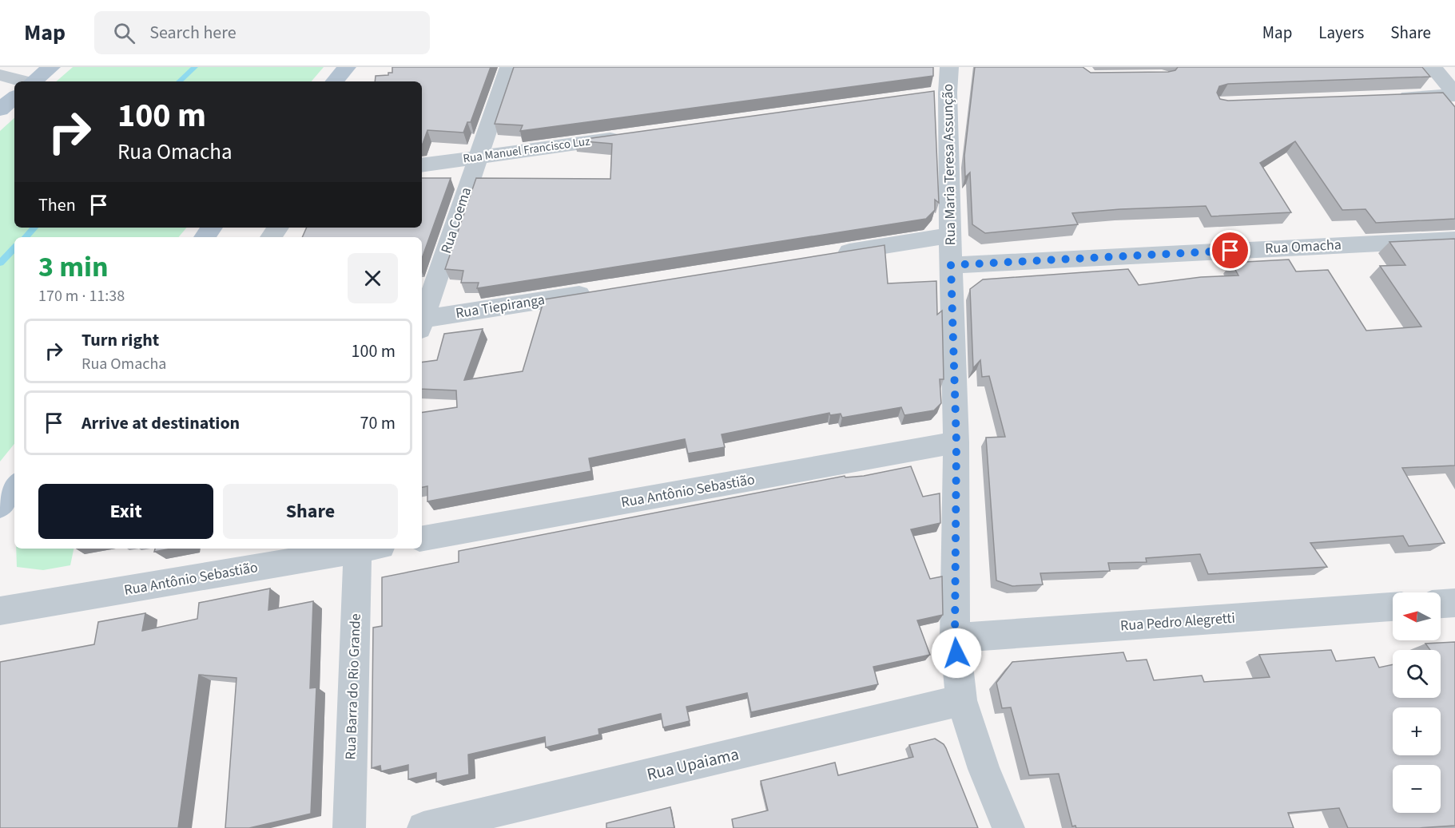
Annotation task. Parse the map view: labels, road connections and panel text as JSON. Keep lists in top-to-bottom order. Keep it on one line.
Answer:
{"streets":{"street":["Rua Manuel Francisco Luz","Rua Maria Teresa Assunção","Rua Coema","Rua Omacha","Rua Tiepiranga","Rua Antônio Sebastião","Rua Pedro Alegretti","Rua Barra do Rio Grande","Rua Upaiama"]},"crossings":[["Rua Manuel Francisco Luz","Rua Coema"],["Rua Maria Teresa Assunção","Rua Omacha"],["Rua Maria Teresa Assunção","Rua Antônio Sebastião"],["Rua Maria Teresa Assunção","Rua Pedro Alegretti"],["Rua Maria Teresa Assunção","Rua Upaiama"]],"north":"left","page":{"header":"Map","search":"Search here","nav":["Map","Layers","Share"],"turn":["100 m","Rua Omacha"],"then":"Then","heading":["3 min","170 m · 11:38"],"list":[{"name":"Turn right","note":"Rua Omacha","value":"100 m"},{"name":"Arrive at destination","value":"70 m"}],"buttons":["Exit","Share"],"map_buttons":["+","−"]}}
